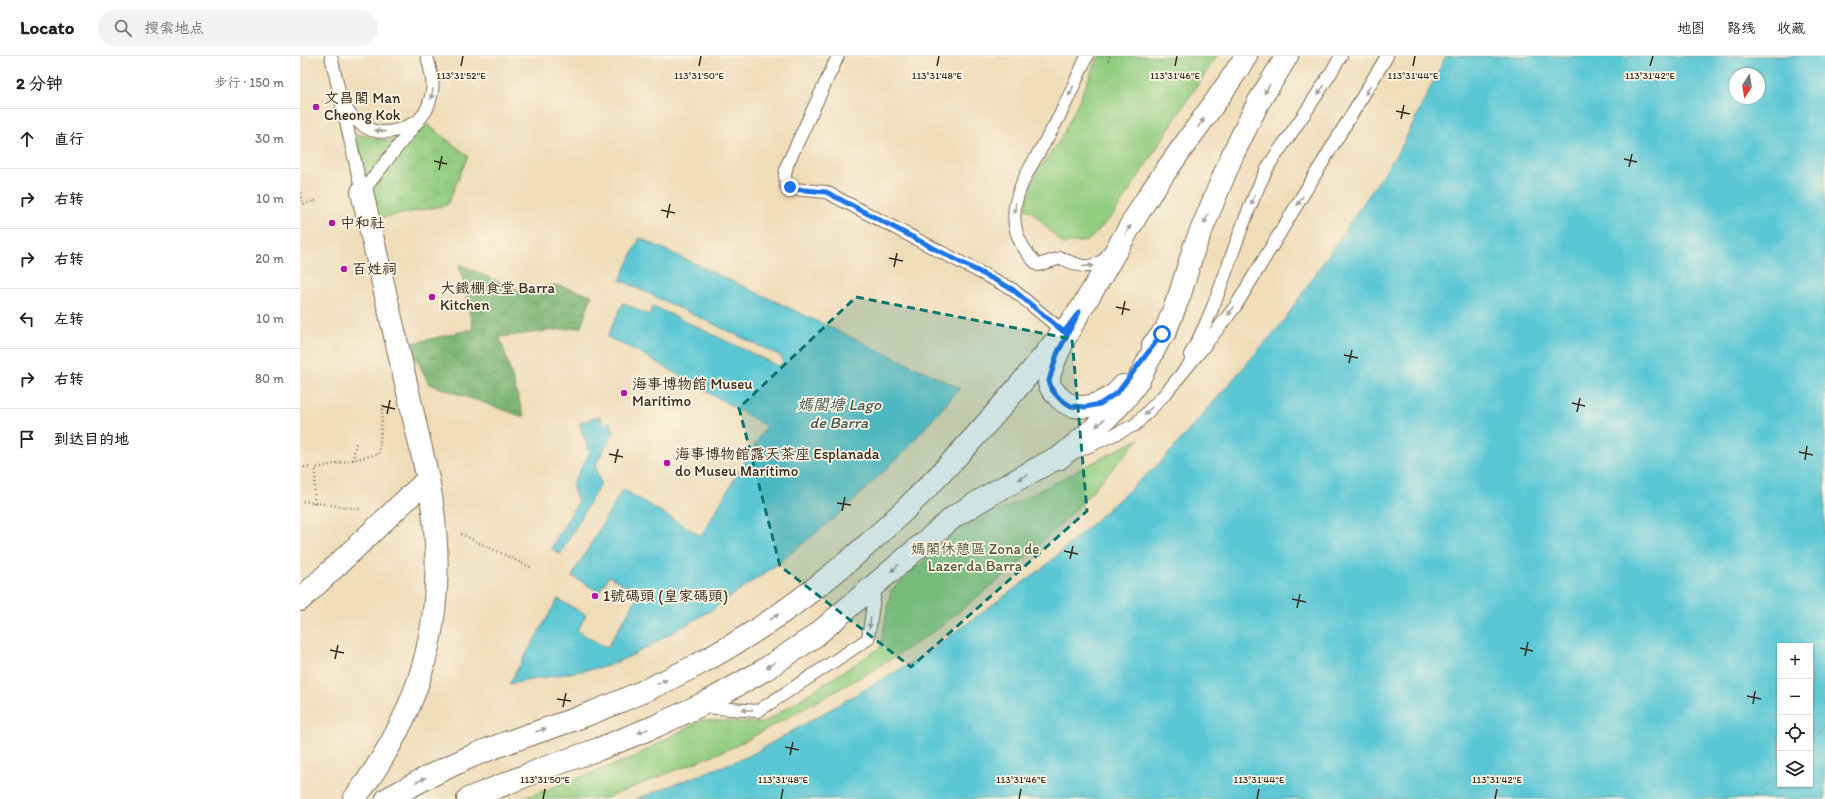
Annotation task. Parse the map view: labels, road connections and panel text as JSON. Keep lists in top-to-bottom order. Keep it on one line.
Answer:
{"water":["媽閣塘 Lago de Barra"],"parks":["媽閣休憩區 Zona de Lazer da Barra"],"places":["文昌閣 Man Cheong Kok","中和社","百姓祠","大鐵棚食堂 Barra Kitchen","海事博物館 Museu Marítimo","海事博物館露天茶座 Esplanada do Museu Marítimo","1號碼頭 (皇家碼頭)"],"north":"bottom","page":{"header":"Locato","search":"搜索地点","nav":["地图","路线","收藏"],"heading":["2 分钟","步行 · 150 m"],"list":[["直行","30 m"],["右转","10 m"],["右转","20 m"],["左转","10 m"],["右转","80 m"],"到达目的地"],"map_buttons":["+","−"]},"coordinates":["113°31'52\"E","113°31'50\"E","113°31'48\"E","113°31'46\"E","113°31'44\"E","113°31'42\"E"]}
